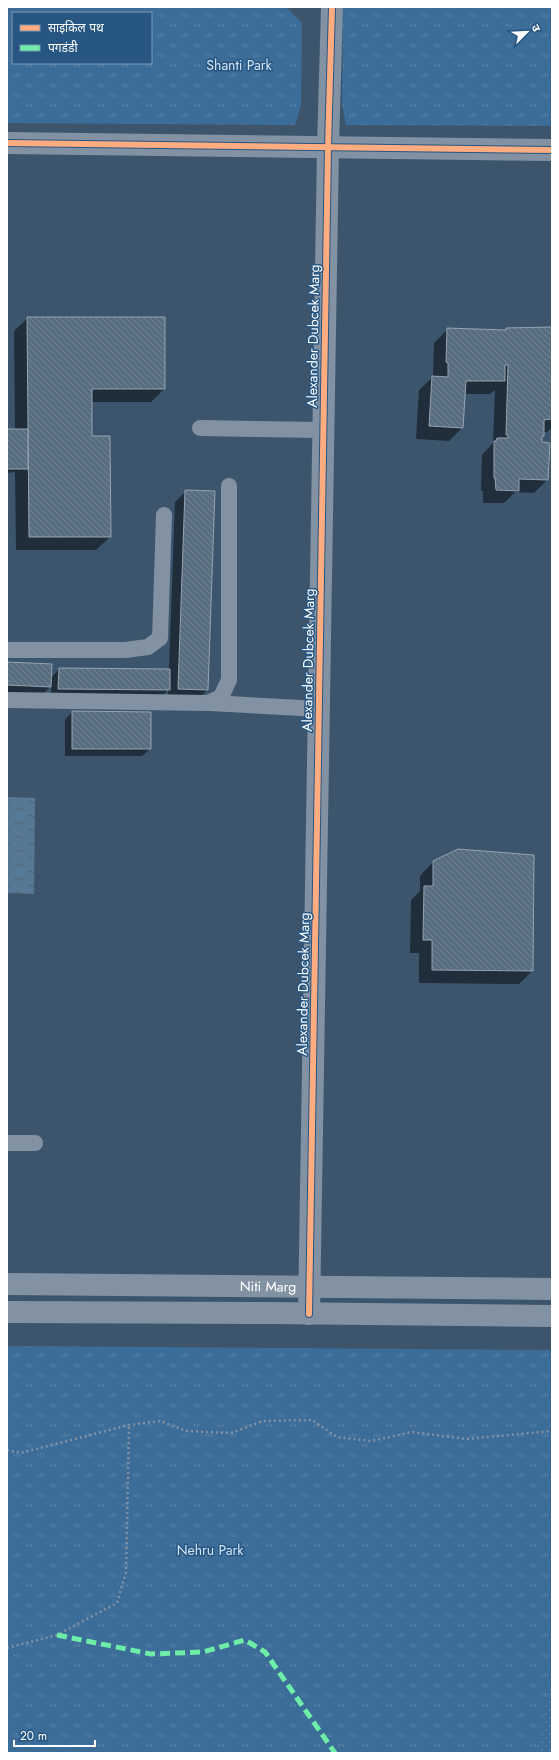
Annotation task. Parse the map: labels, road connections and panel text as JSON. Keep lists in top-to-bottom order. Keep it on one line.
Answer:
{"streets":{"street":["Alexander Dubcek Marg","Niti Marg"]},"crossings":[["Alexander Dubcek Marg","Niti Marg"]],"parks":["Shanti Park","Nehru Park"],"legend":["साइकिल पथ","पगडंडी"],"scale_bar":"20 m","north":"top right"}
